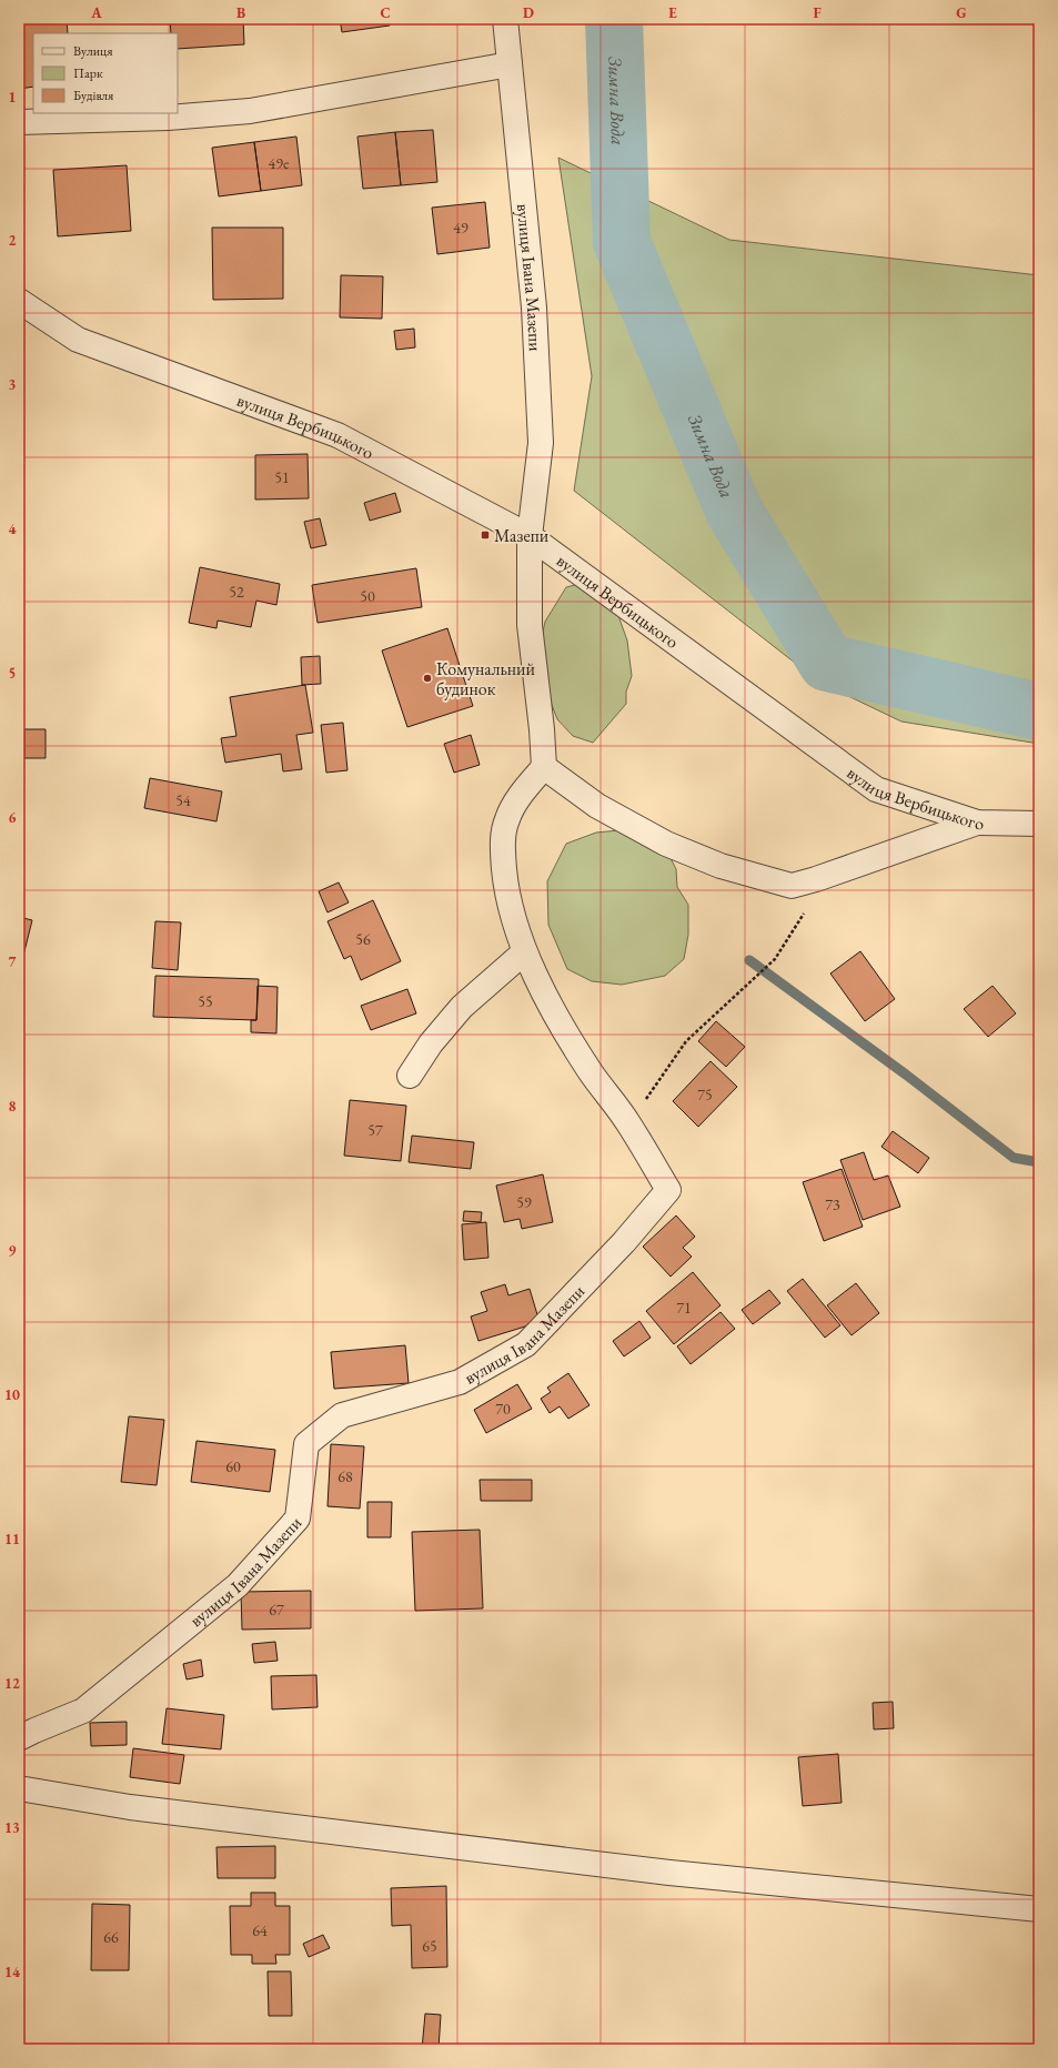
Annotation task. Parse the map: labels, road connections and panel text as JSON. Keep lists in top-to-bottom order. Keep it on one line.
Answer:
{"streets":{"street":["вулиця Івана Мазепи","вулиця Вербицького"]},"crossings":[["вулиця Івана Мазепи","вулиця Вербицького"]],"water":["Зимна Вода"],"places":{"transit":["Мазепи"],"other":["Комунальний будинок"]},"house_numbers":["49е","49","51","52","50","54","56","55","75","57","59","73","71","70","60","68","67","64","66","65"],"legend":["Вулиця","Парк","Будівля"],"grid":{"columns":["A","B","C","D","E","F","G"],"rows":["1","2","3","4","5","6","7","8","9","10","11","12","13","14"]}}
